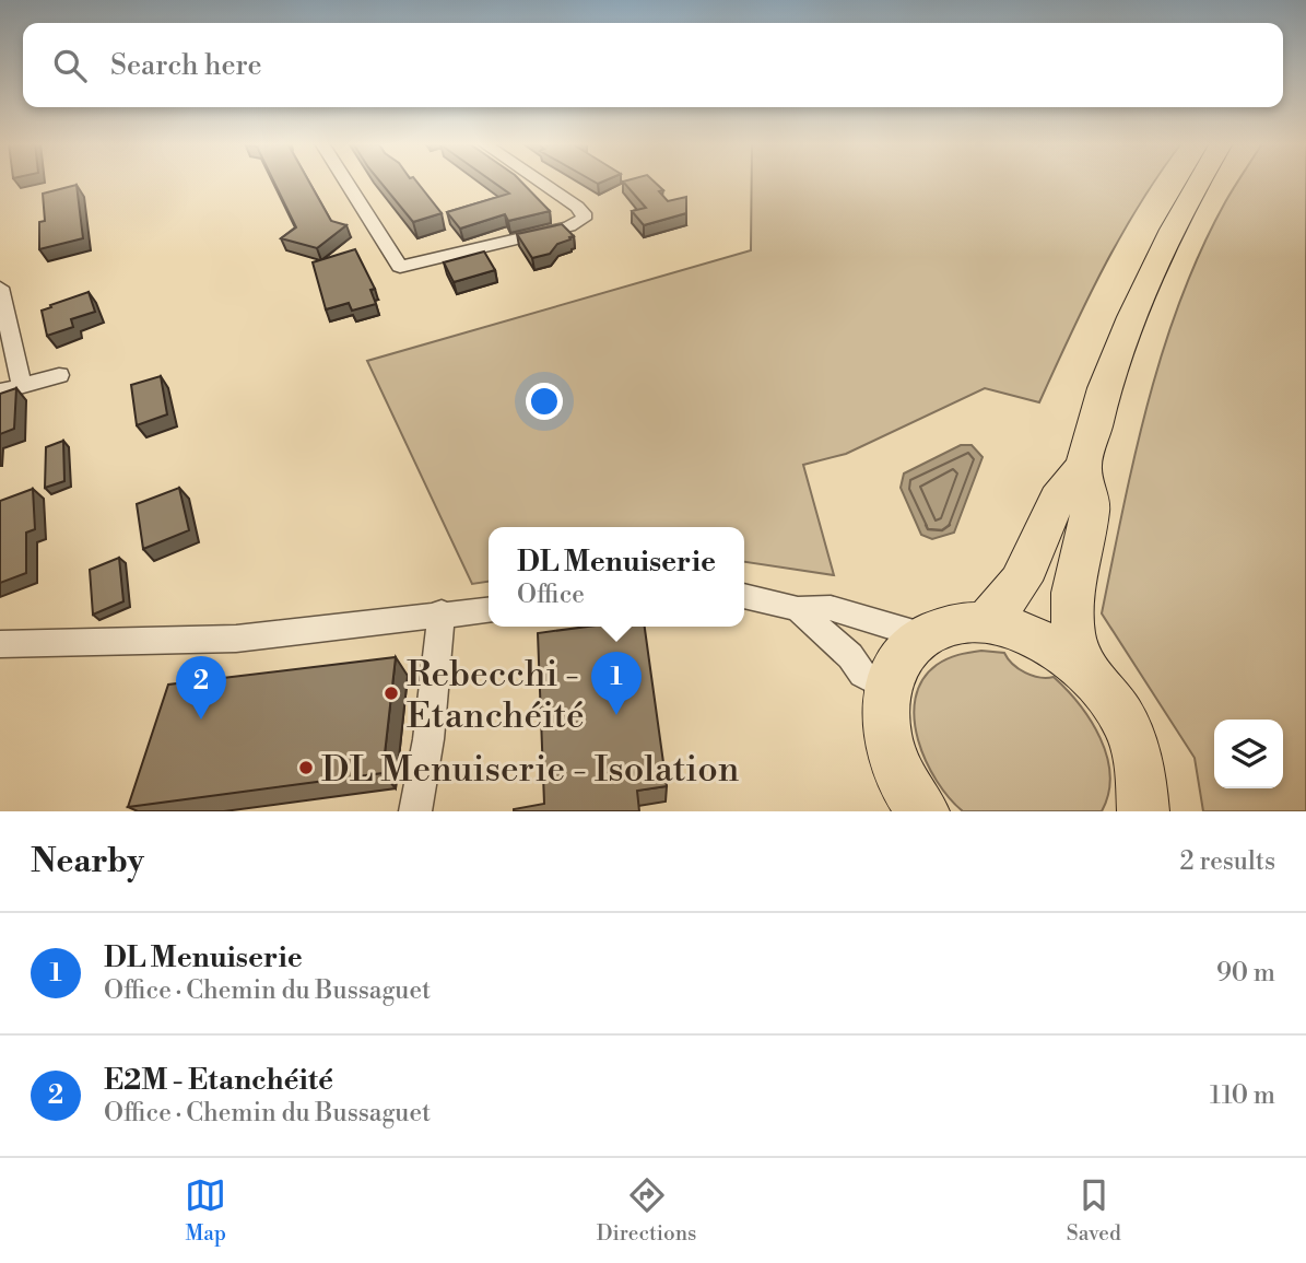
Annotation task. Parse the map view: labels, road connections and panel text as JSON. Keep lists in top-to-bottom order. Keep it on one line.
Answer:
{"places":["Rebecchi - Etanchéité","DL Menuiserie - Isolation"],"page":{"search":"Search here","popup":["DL Menuiserie","Office"],"pins":["1","2"],"heading":["Nearby","2 results"],"list":[{"mark":"1","name":"DL Menuiserie","note":"Office · Chemin du Bussaguet","value":"90 m"},{"mark":"2","name":"E2M - Etanchéité","note":"Office · Chemin du Bussaguet","value":"110 m"}],"nav":["Map","Directions","Saved"]}}
